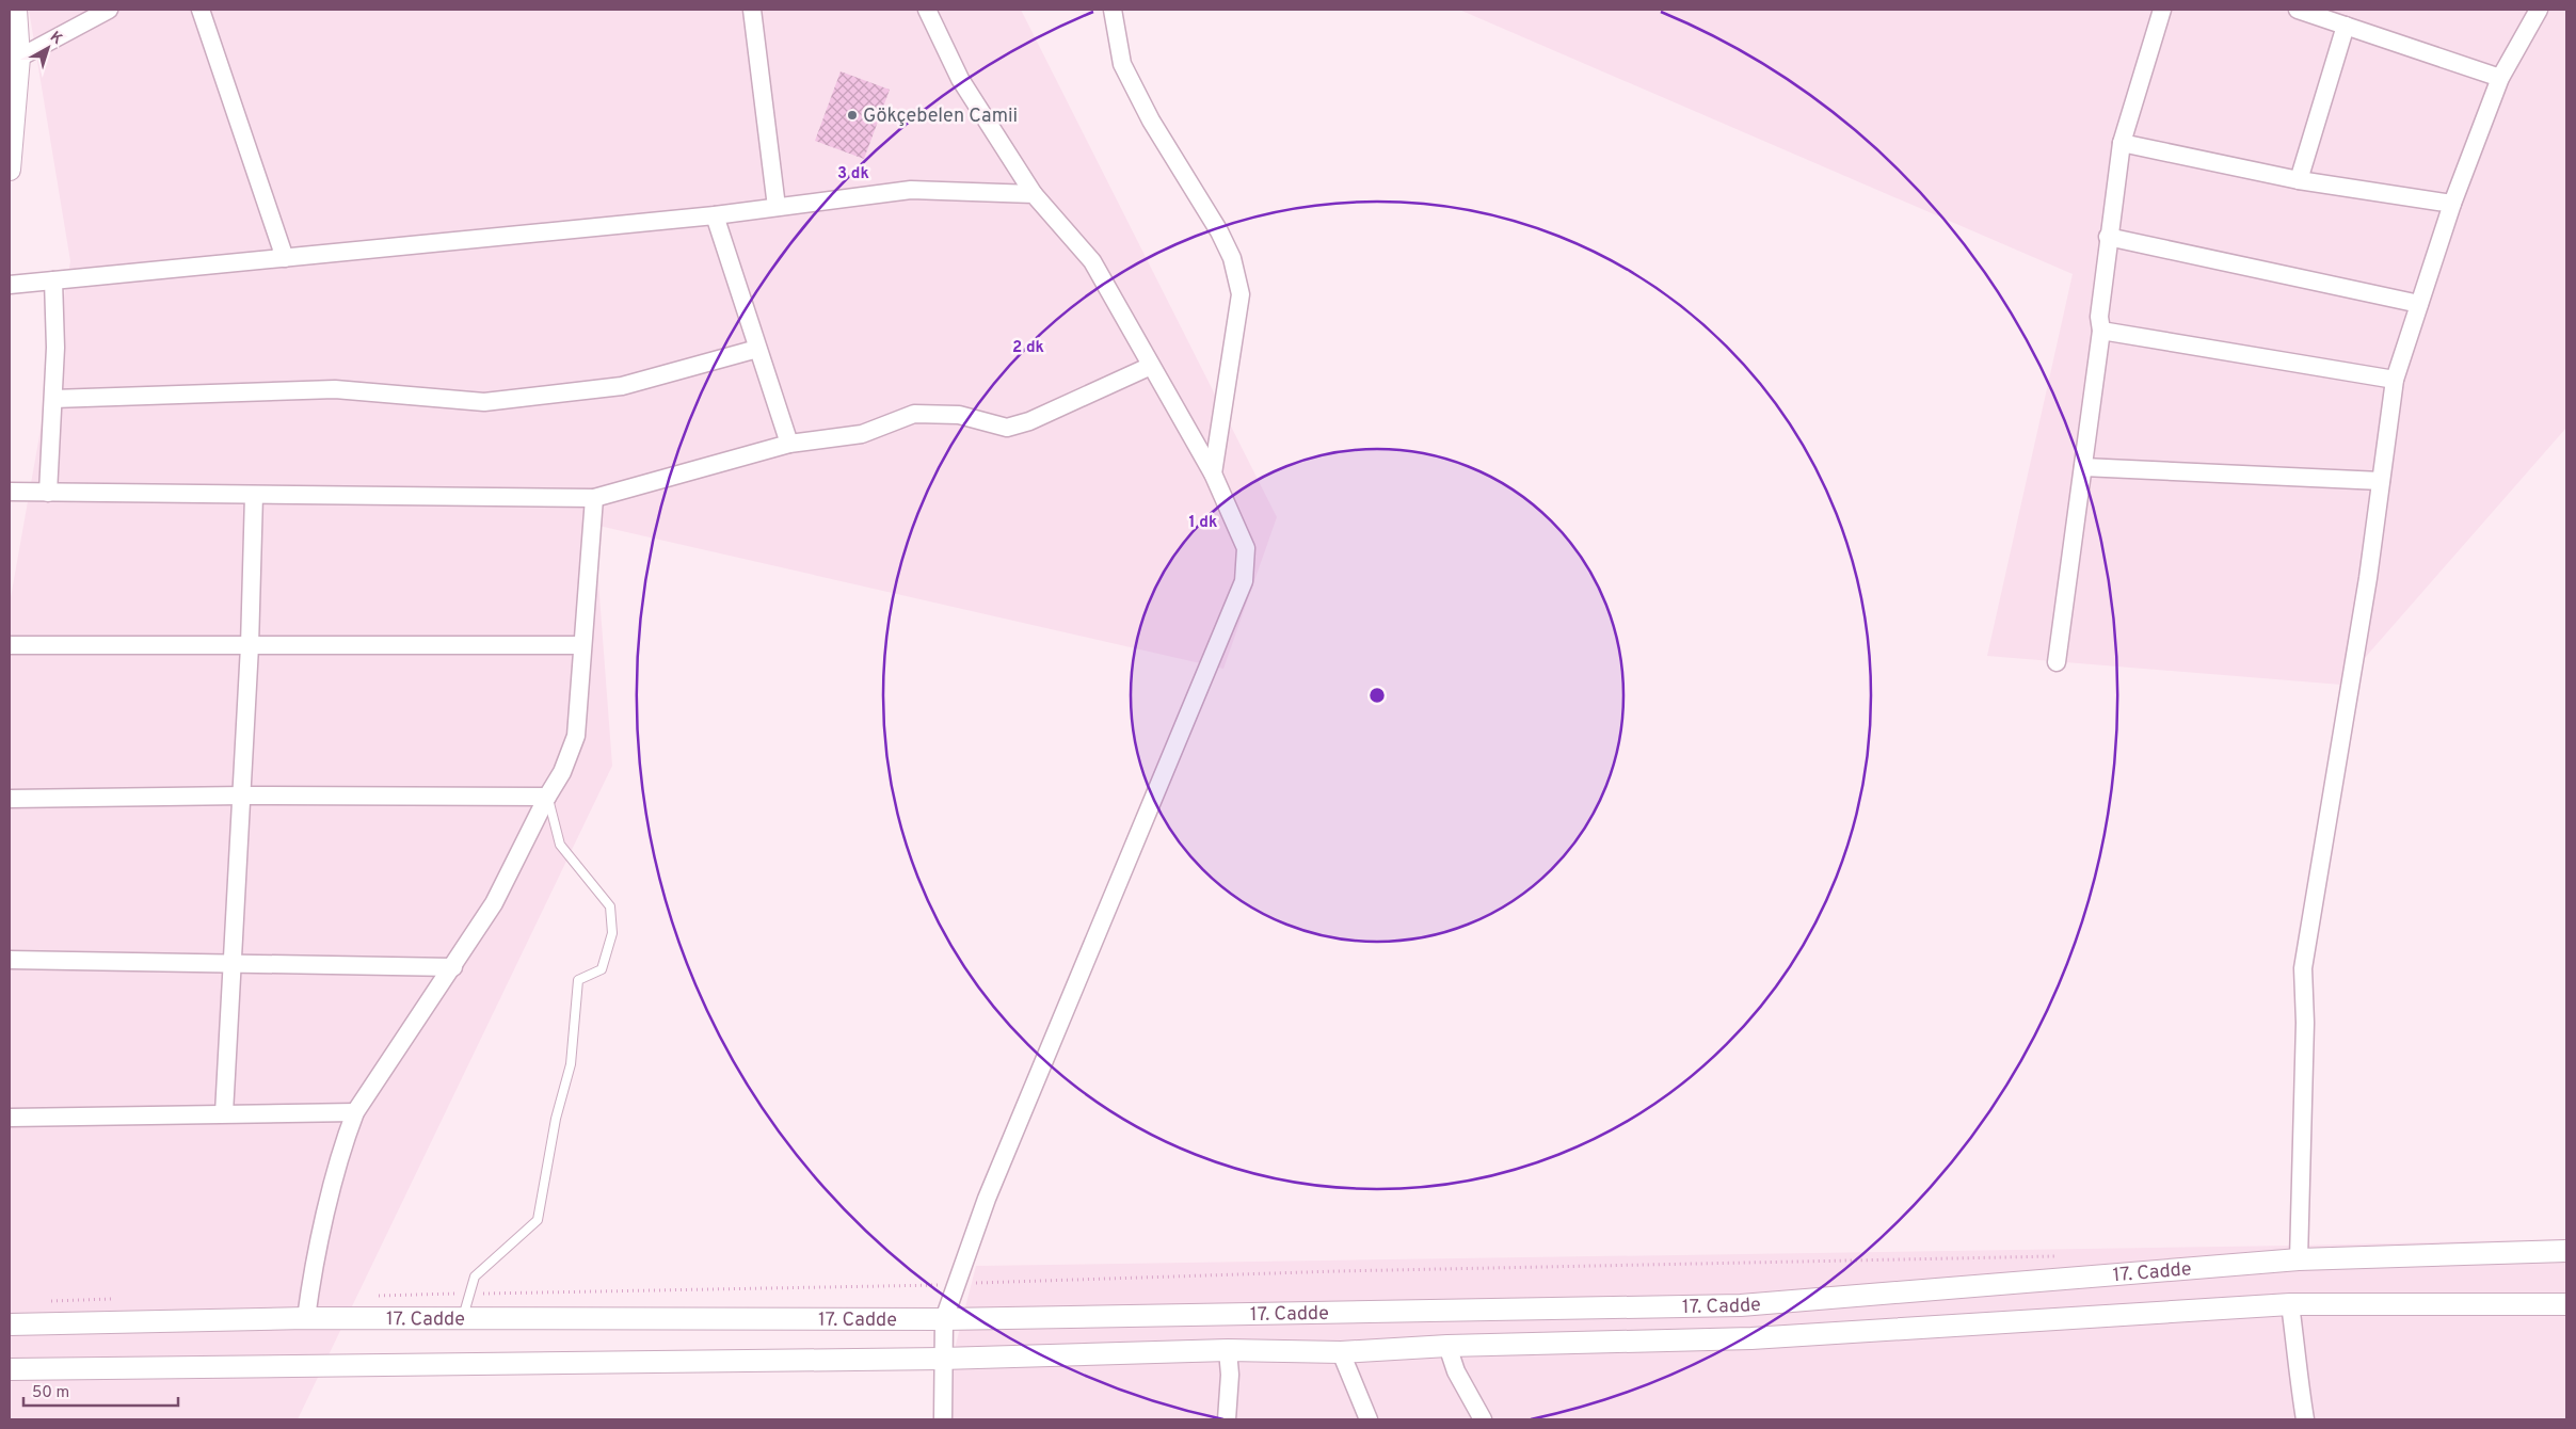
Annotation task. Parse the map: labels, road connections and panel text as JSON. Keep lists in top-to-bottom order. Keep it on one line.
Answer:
{"streets":{"street":["17. Cadde"]},"places":["Gökçebelen Camii"],"scale_bar":"50 m","north":"top right","rings":["3 dk","2 dk","1 dk"]}
